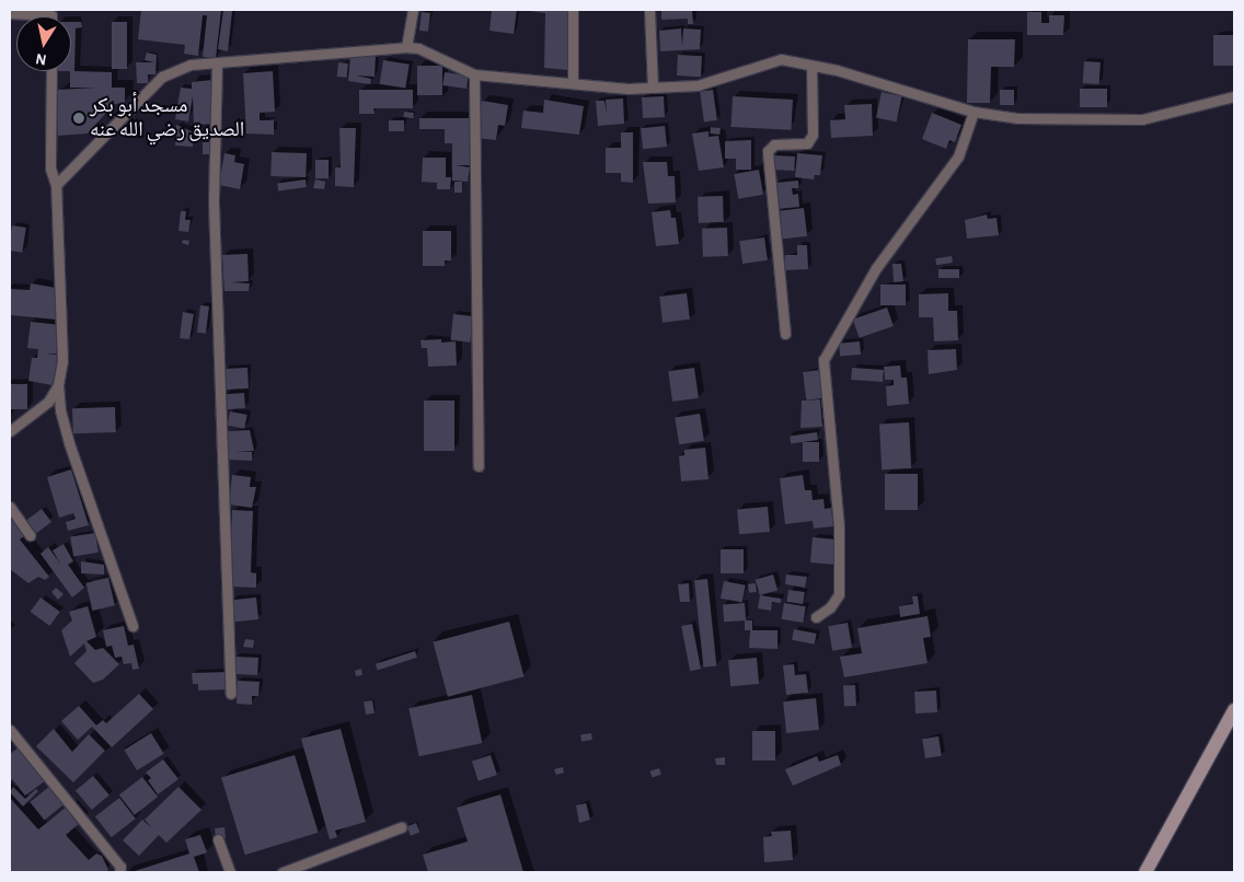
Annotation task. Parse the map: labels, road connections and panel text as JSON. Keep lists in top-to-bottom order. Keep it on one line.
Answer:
{"places":["مسجد أبو بكر الصديق رضي الله عنه"],"north":"bottom"}
